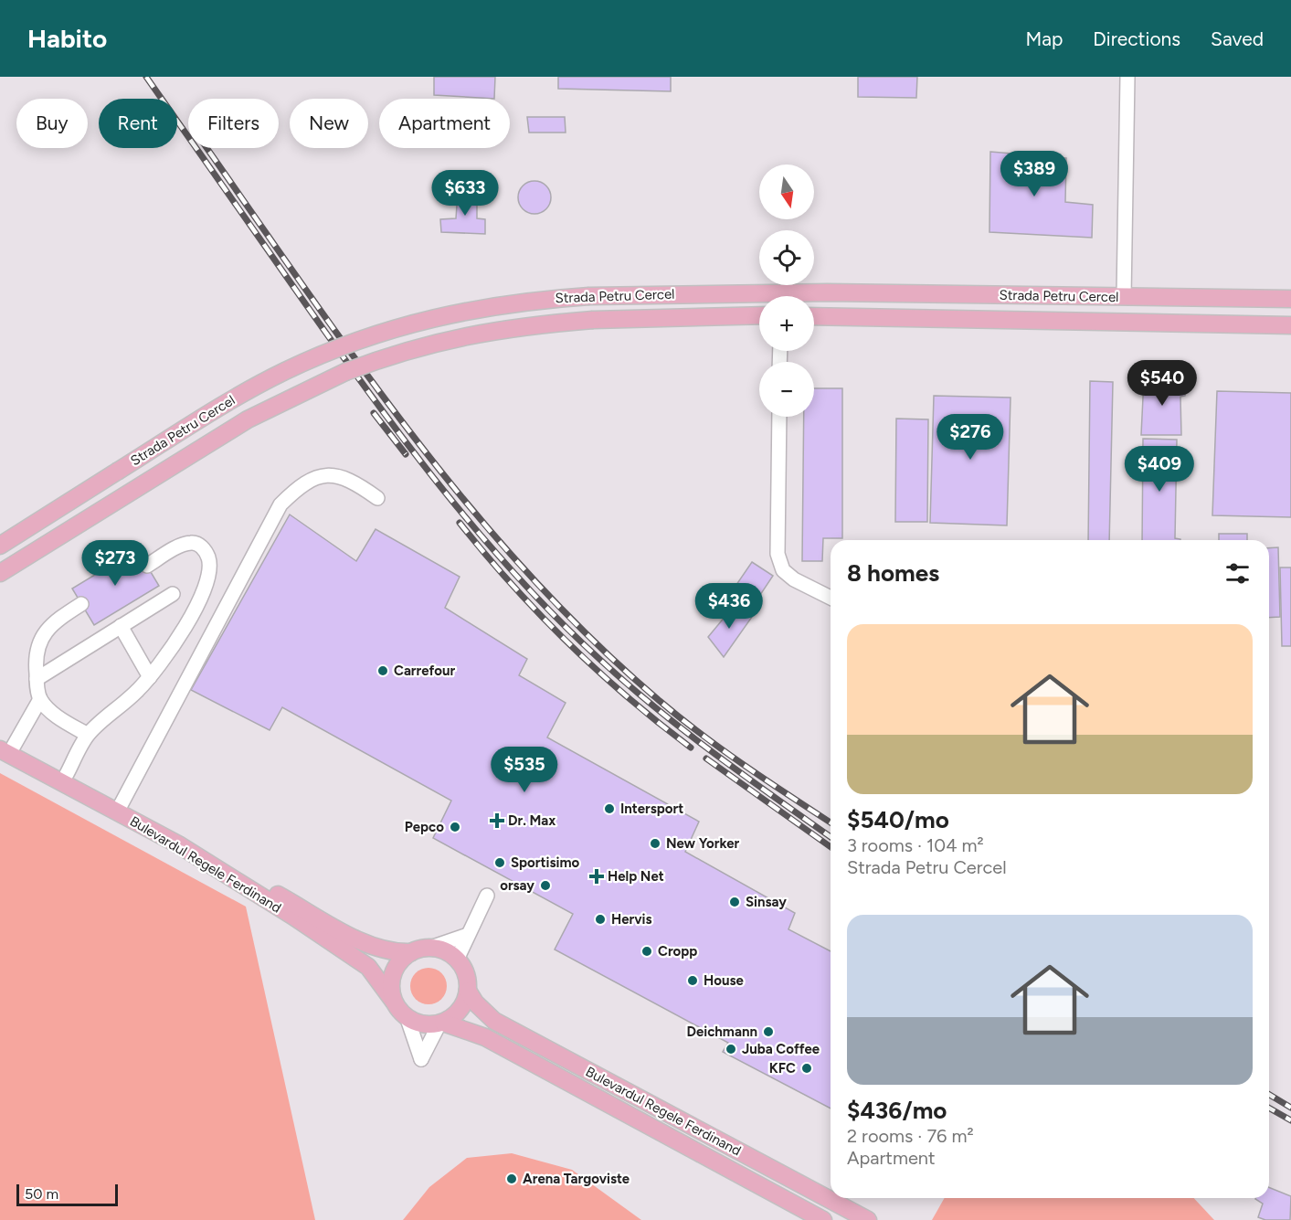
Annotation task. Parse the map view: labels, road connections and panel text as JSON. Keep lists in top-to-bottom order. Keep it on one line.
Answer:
{"streets":{"main road":["Strada Petru Cercel","Bulevardul Regele Ferdinand"]},"places":{"other":["Carrefour","Intersport","Pepco","New Yorker","Sportisimo","orsay","Sinsay","Hervis","Cropp","House","Deichmann","Juba Coffee","KFC","Arena Targoviste"],"health":["Dr. Max","Help Net"]},"scale_bar":"50 m","north":"bottom","page":{"header":"Habito","nav":["Map","Directions","Saved"],"chip":["Buy","Rent","Filters","New","Apartment"],"price":["$389","$633","$540","$276","$409","$273","$436","$535"],"map_buttons":["+","−"],"heading":"8 homes","list":[{"name":"$540/mo","note":"3 rooms · 104 m² · Strada Petru Cercel"},{"name":"$436/mo","note":"2 rooms · 76 m² · Apartment"}],"scale":"50 m"}}
